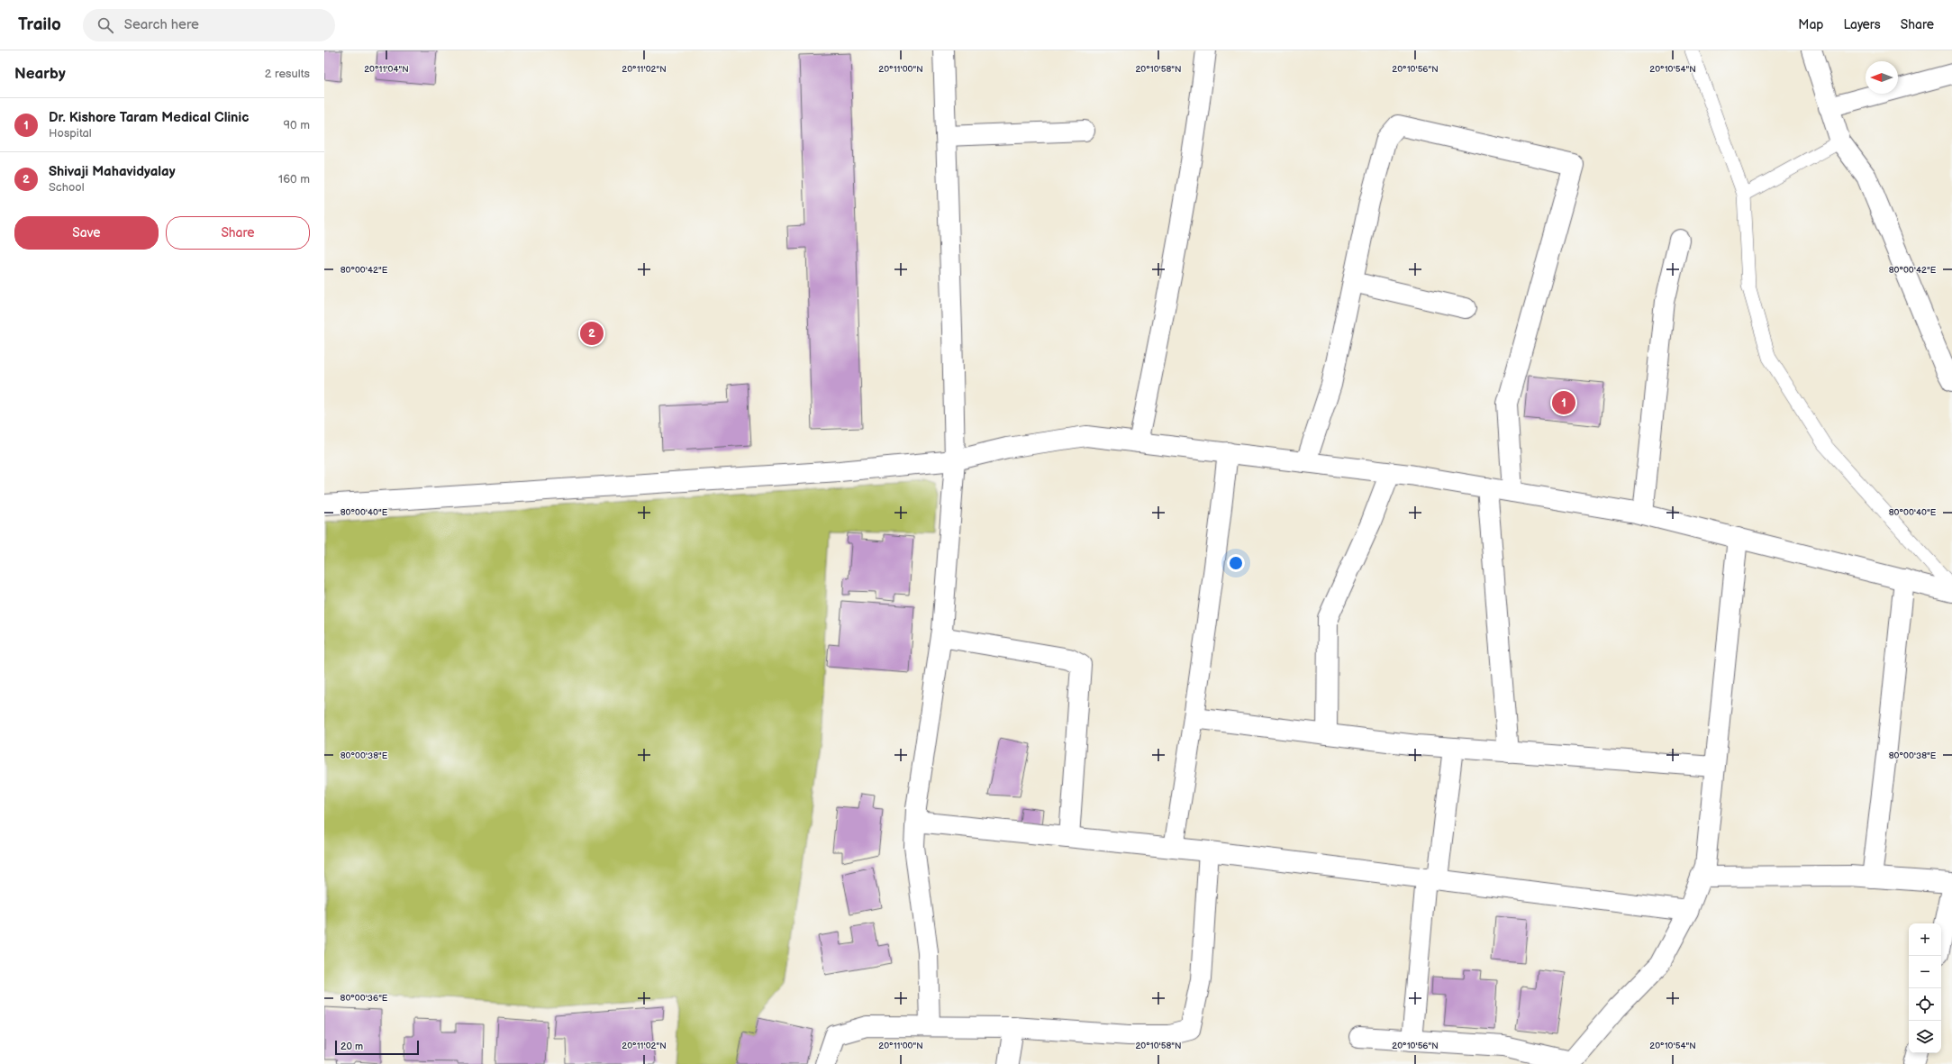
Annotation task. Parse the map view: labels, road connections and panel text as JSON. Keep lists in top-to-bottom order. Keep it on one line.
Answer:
{"scale_bar":"20 m","north":"left","page":{"header":"Trailo","search":"Search here","nav":["Map","Layers","Share"],"heading":["Nearby","2 results"],"list":[{"mark":"1","name":"Dr. Kishore Taram Medical Clinic","note":"Hospital","value":"90 m"},{"mark":"2","name":"Shivaji Mahavidyalay","note":"School","value":"160 m"}],"buttons":["Save","Share"],"pins":["2","1"],"map_buttons":["+","−"],"scale":"20 m"},"coordinates":["20°11'04\"N","20°11'02\"N","20°11'00\"N","20°10'58\"N","20°10'56\"N","20°10'54\"N","80°00'42\"E","80°00'40\"E","80°00'38\"E","80°00'36\"E"]}
